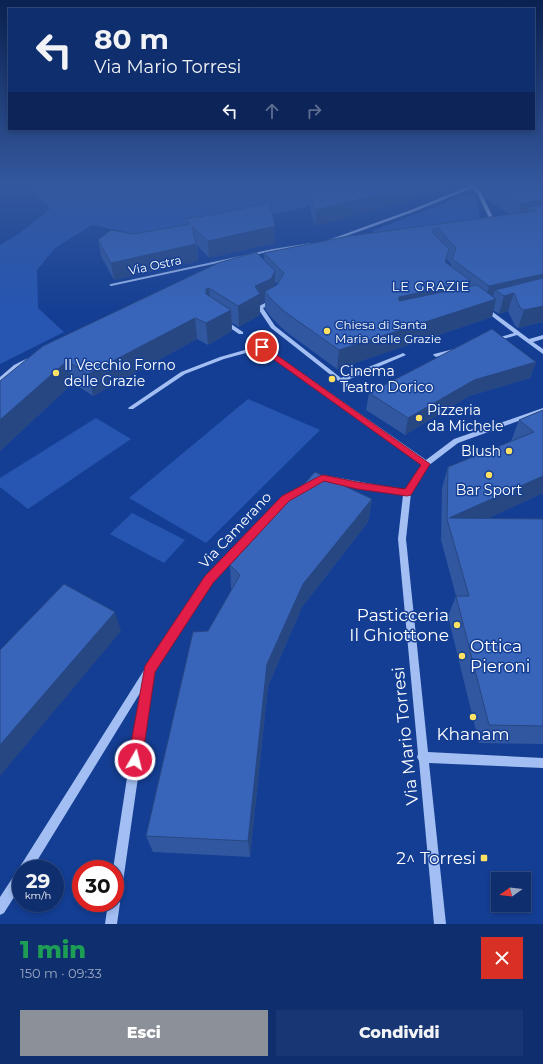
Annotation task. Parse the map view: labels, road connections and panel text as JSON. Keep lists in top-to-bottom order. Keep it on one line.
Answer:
{"streets":{"street":["Via Ostra","Via Camerano","Via Mario Torresi"]},"crossings":[["Via Camerano","Via Mario Torresi"]],"districts":["LE GRAZIE"],"places":{"other":["Chiesa di Santa Maria delle Grazie","Il Vecchio Forno delle Grazie","Cinema Teatro Dorico","Pizzeria da Michele","Blush","Bar Sport","Pasticceria Il Ghiottone","Ottica Pieroni","Khanam"],"transit":["2^ Torresi"]},"north":"left","page":{"turn":["80 m","Via Mario Torresi"],"speed":"29 km/h","limit":"30","heading":["1 min","150 m · 09:33"],"buttons":["Esci","Condividi"]}}
